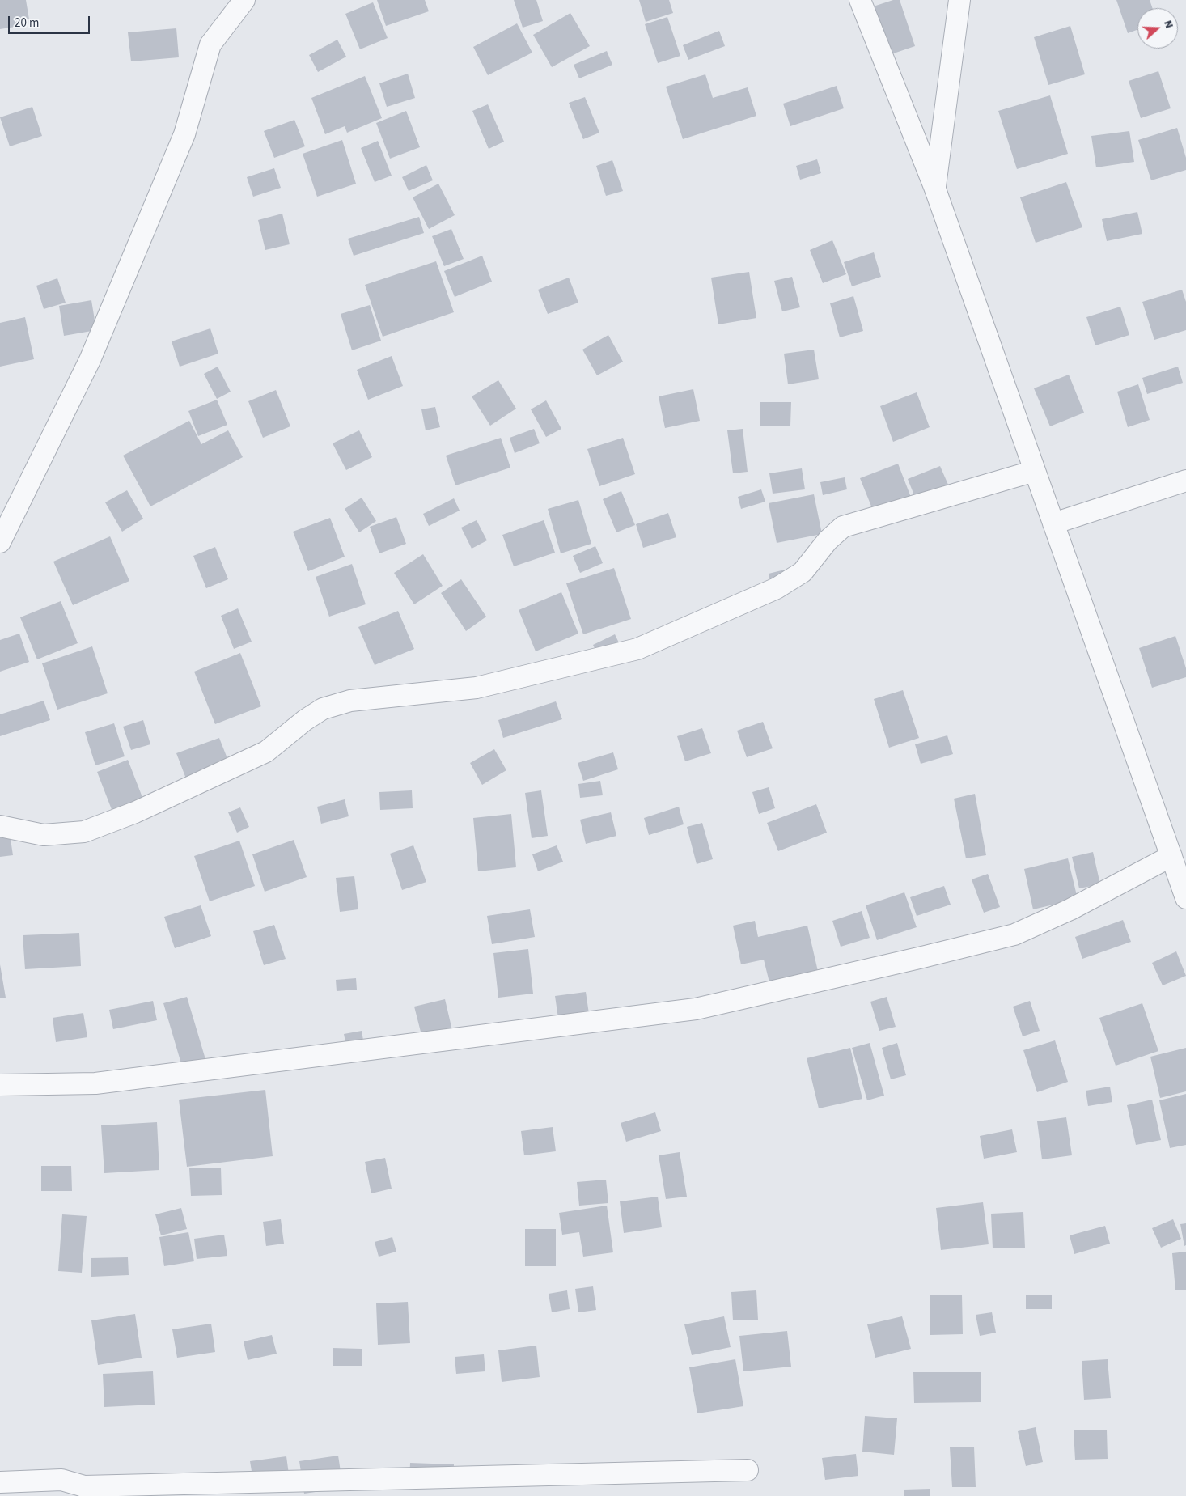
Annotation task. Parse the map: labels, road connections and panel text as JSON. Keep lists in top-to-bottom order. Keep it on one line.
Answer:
{"scale_bar":"20 m","north":"right"}
